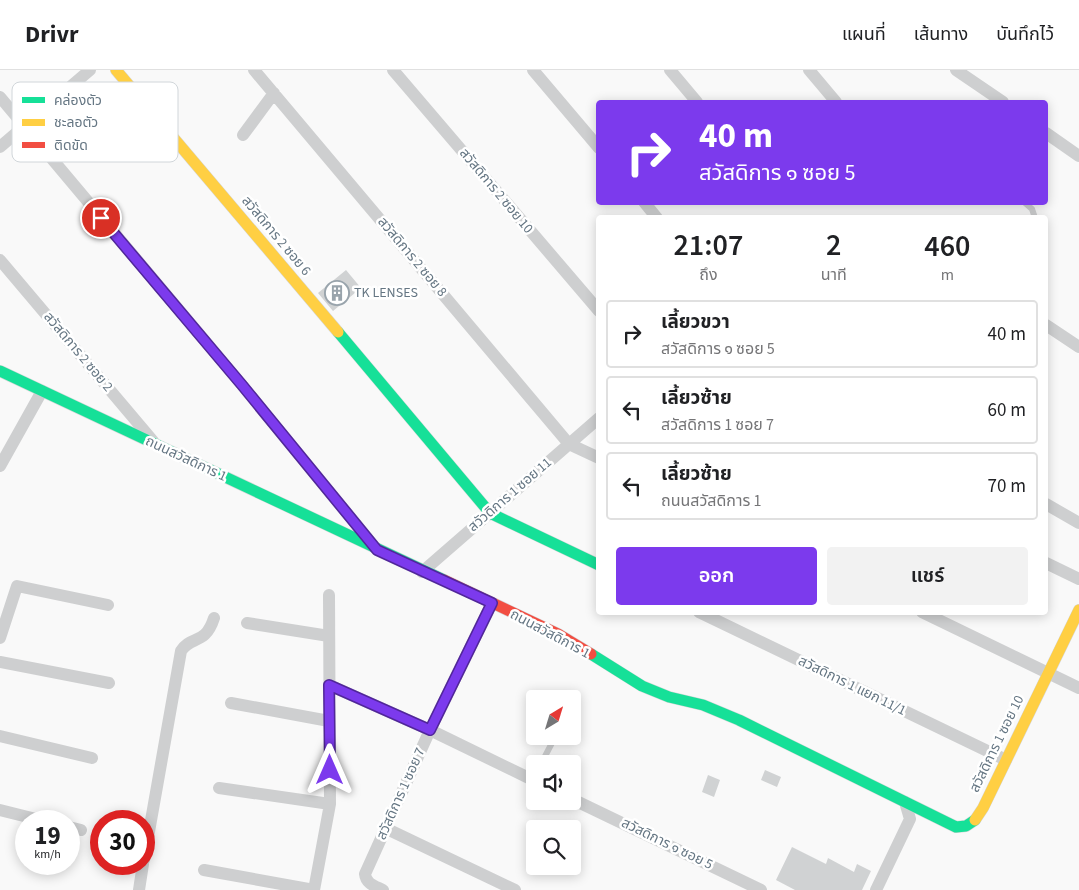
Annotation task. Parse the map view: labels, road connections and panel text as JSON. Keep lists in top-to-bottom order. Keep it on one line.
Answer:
{"streets":{"street":["สวัสดิการ 2 ซอย 10","สวัสดิการ 2 ซอย 6","สวัสดิการ 2 ซอย 8","สวัสดิการ 2 ซอย 2","ถนนสวัสดิการ 1","สวัวดิการ 1 ซอย 11","สวัสดิการ 1 แยก 11/1","สวัสดิการ 1 ซอย 10","สวัสดิการ 1 ซอย 7","สวัสดิการ ๑ ซอย 5"]},"crossings":[["สวัสดิการ 2 ซอย 6","สวัวดิการ 1 ซอย 11"],["สวัสดิการ 2 ซอย 8","สวัวดิการ 1 ซอย 11"],["สวัสดิการ 2 ซอย 2","ถนนสวัสดิการ 1"],["ถนนสวัสดิการ 1","สวัวดิการ 1 ซอย 11"],["ถนนสวัสดิการ 1","สวัสดิการ 1 ซอย 10"],["ถนนสวัสดิการ 1","สวัสดิการ 1 ซอย 7"],["สวัสดิการ 1 แยก 11/1","สวัสดิการ 1 ซอย 10"]],"places":{"building":["TK LENSES"]},"legend":["คล่องตัว","ชะลอตัว","ติดขัด"],"north":"top right","page":{"header":"Drivr","nav":["แผนที่","เส้นทาง","บันทึกไว้"],"turn":["40 m","สวัสดิการ ๑ ซอย 5"],"eta":["21:07","ถึง","2","นาที","460","m"],"list":[{"name":"เลี้ยวขวา","note":"สวัสดิการ ๑ ซอย 5","value":"40 m"},{"name":"เลี้ยวซ้าย","note":"สวัสดิการ 1 ซอย 7","value":"60 m"},{"name":"เลี้ยวซ้าย","note":"ถนนสวัสดิการ 1","value":"70 m"}],"buttons":["ออก","แชร์"],"speed":"19 km/h","limit":"30"}}
